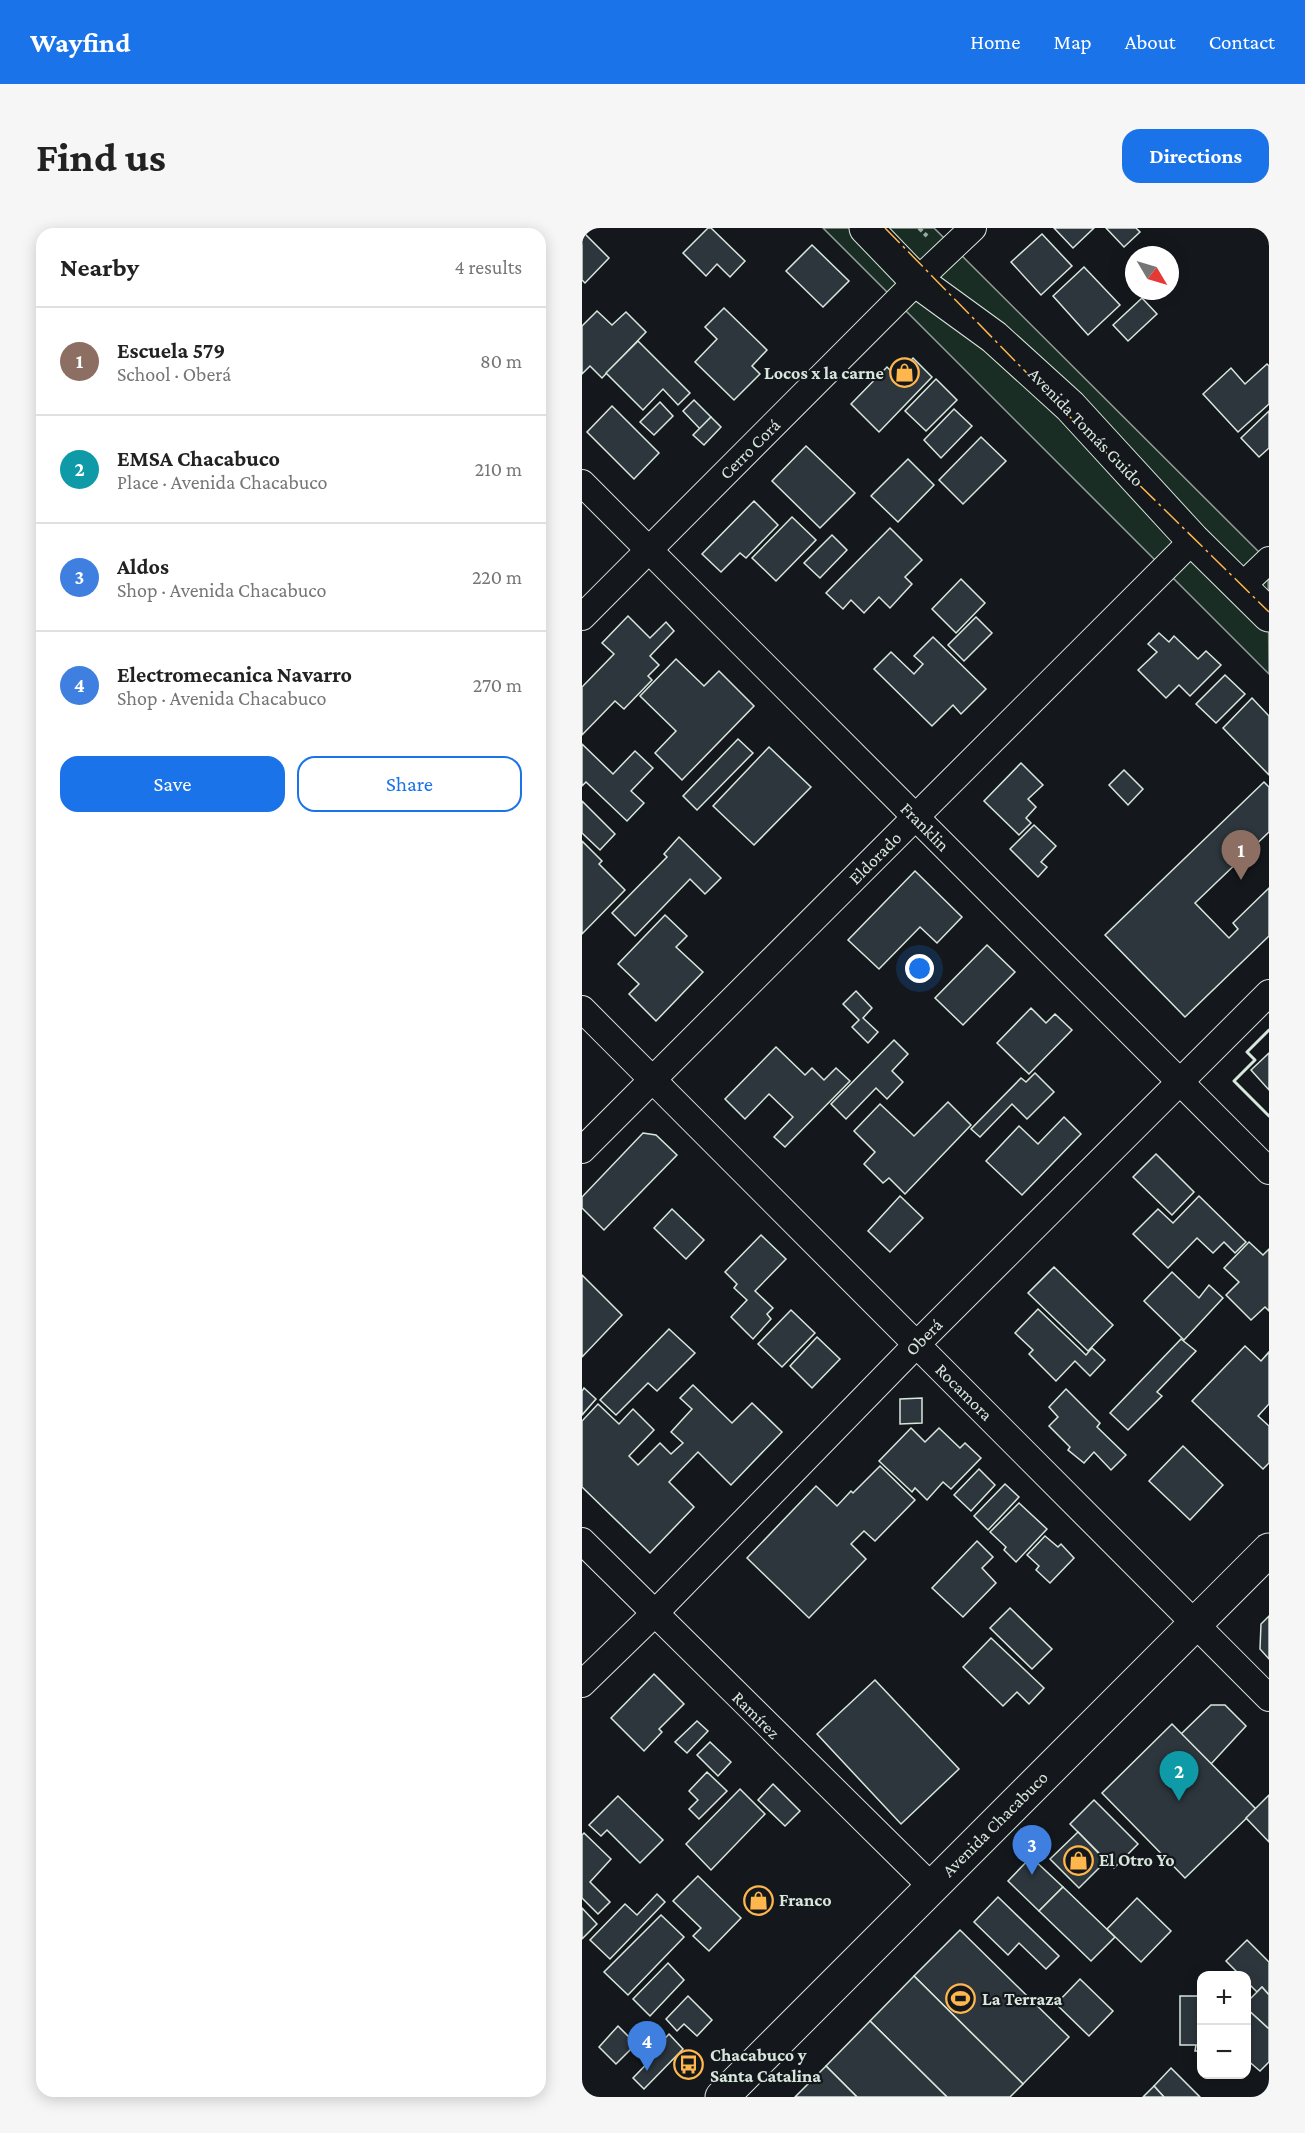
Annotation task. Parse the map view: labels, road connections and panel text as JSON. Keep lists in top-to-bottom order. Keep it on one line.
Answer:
{"streets":{"main road":["Avenida Tomás Guido","Avenida Chacabuco"],"street":["Cerro Corá","Franklin","Eldorado","Oberá","Rocamora","Ramírez"]},"crossings":[["Avenida Tomás Guido","Cerro Corá"],["Avenida Tomás Guido","Eldorado"],["Cerro Corá","Franklin"],["Franklin","Eldorado"],["Franklin","Oberá"],["Eldorado","Rocamora"],["Oberá","Rocamora"],["Oberá","Ramírez"],["Rocamora","Avenida Chacabuco"],["Ramírez","Avenida Chacabuco"]],"places":{"shop":["Locos x la carne","El Otro Yo","Franco"],"sports":["La Terraza"],"bus stop":["Chacabuco y Santa Catalina"]},"north":"bottom right","page":{"header":"Wayfind","nav":["Home","Map","About","Contact"],"buttons":["Directions",["Save","Share"]],"title":"Find us","heading":["Nearby","4 results"],"list":[{"mark":"1","name":"Escuela 579","note":"School · Oberá","value":"80 m"},{"mark":"2","name":"EMSA Chacabuco","note":"Place · Avenida Chacabuco","value":"210 m"},{"mark":"3","name":"Aldos","note":"Shop · Avenida Chacabuco","value":"220 m"},{"mark":"4","name":"Electromecanica Navarro","note":"Shop · Avenida Chacabuco","value":"270 m"}],"pins":["1","2","3","4"],"map_buttons":["+","−"]}}
